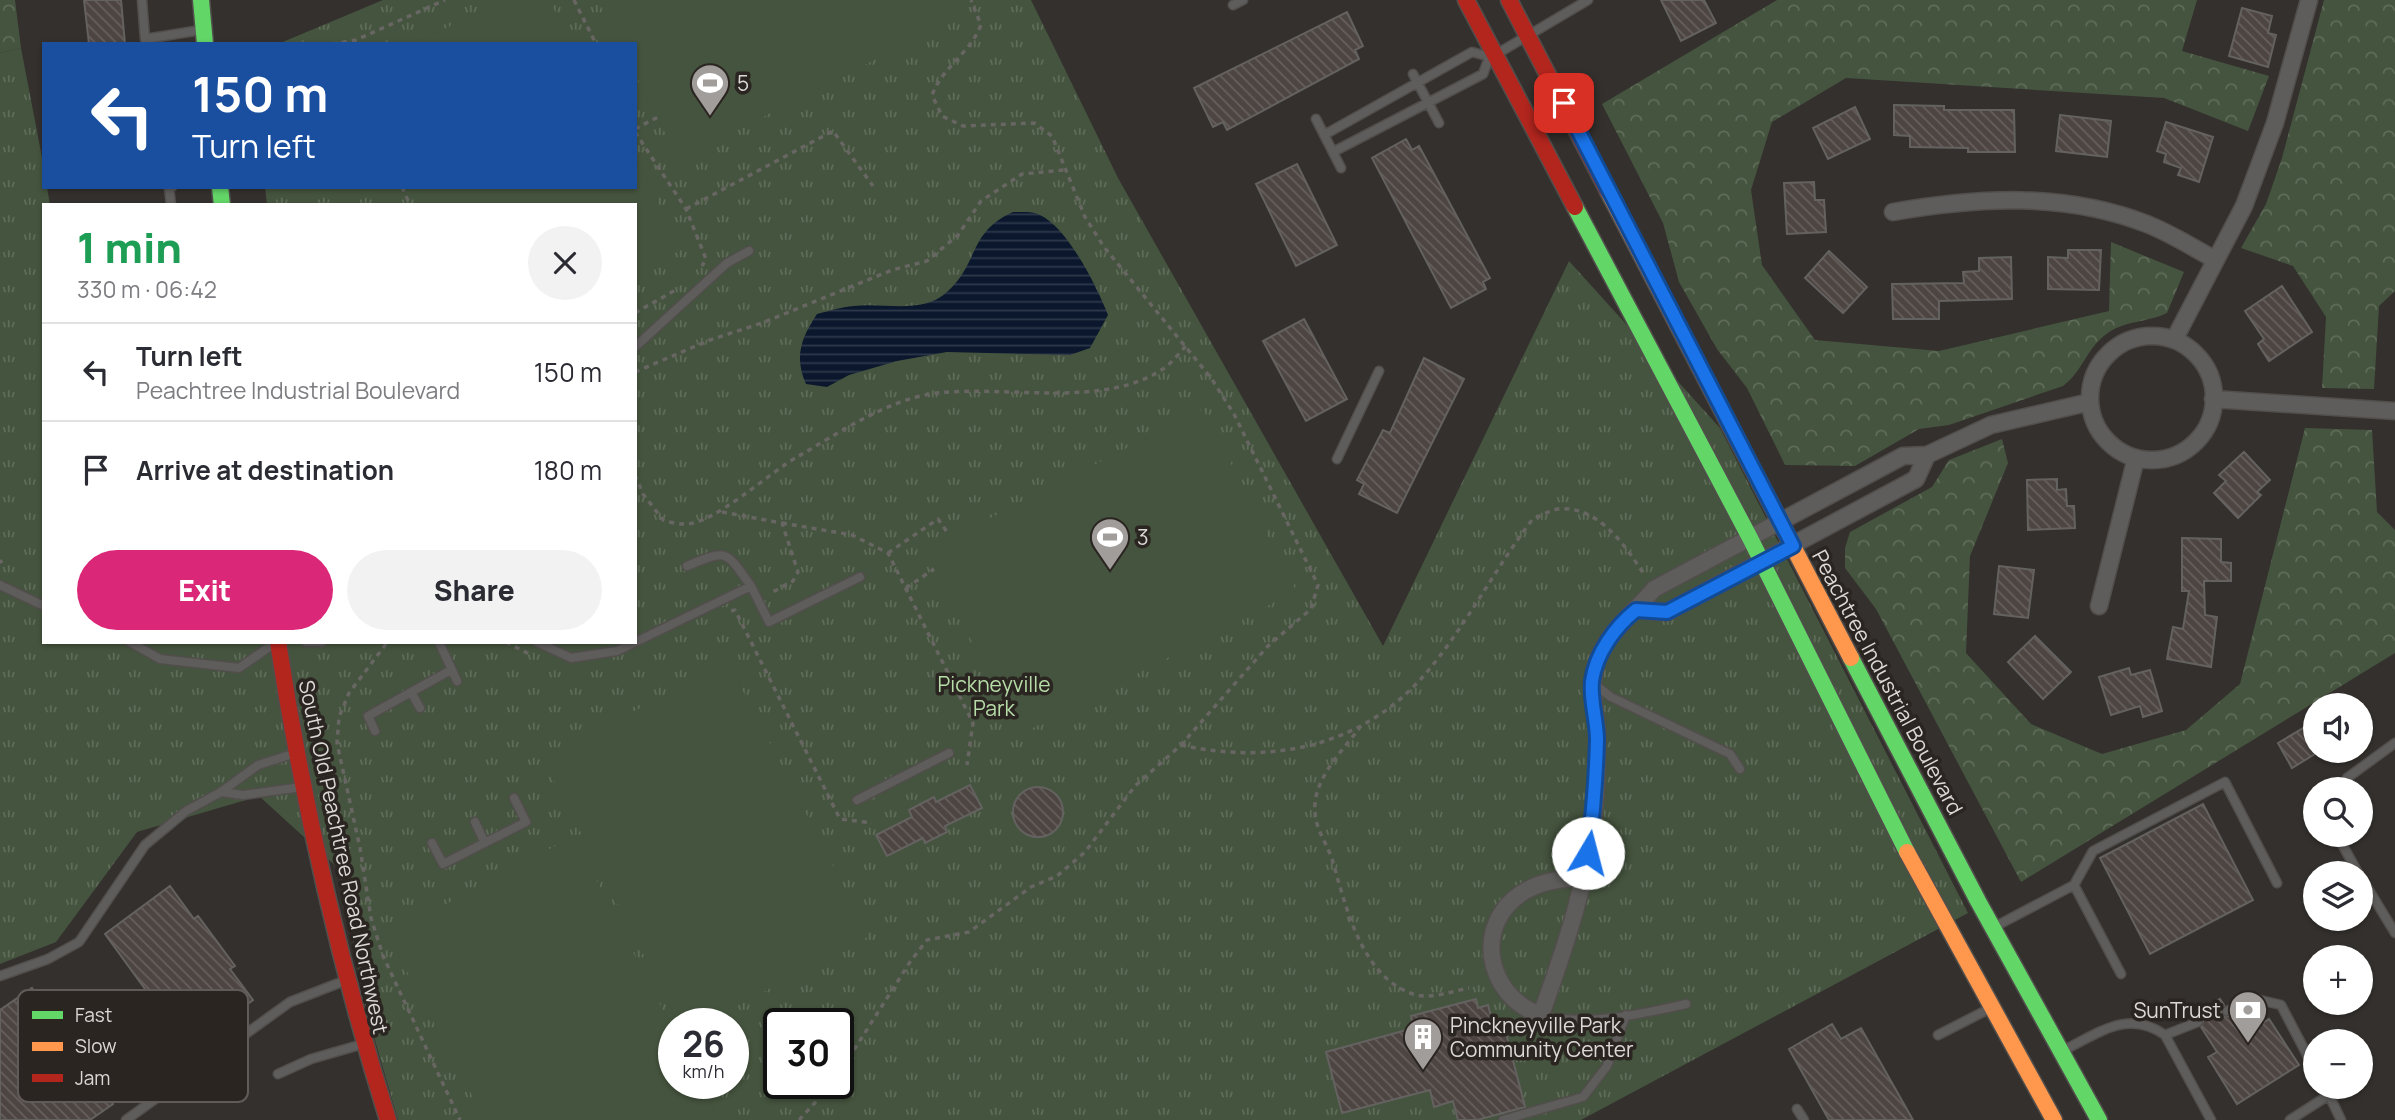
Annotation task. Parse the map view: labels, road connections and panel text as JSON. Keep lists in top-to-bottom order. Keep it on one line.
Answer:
{"streets":{"main road":["Peachtree Industrial Boulevard","South Old Peachtree Road Northwest"]},"parks":["Pickneyville Park"],"places":{"sports":["5","3"],"bank":["SunTrust"],"building":["Pinckneyville Park Community Center"]},"legend":["Fast","Slow","Jam"],"page":{"turn":["150 m","Turn left"],"heading":["1 min","330 m · 06:42"],"list":[{"name":"Turn left","note":"Peachtree Industrial Boulevard","value":"150 m"},{"name":"Arrive at destination","value":"180 m"}],"buttons":["Exit","Share"],"map_buttons":["+","−"],"speed":"26 km/h","limit":"30"}}
